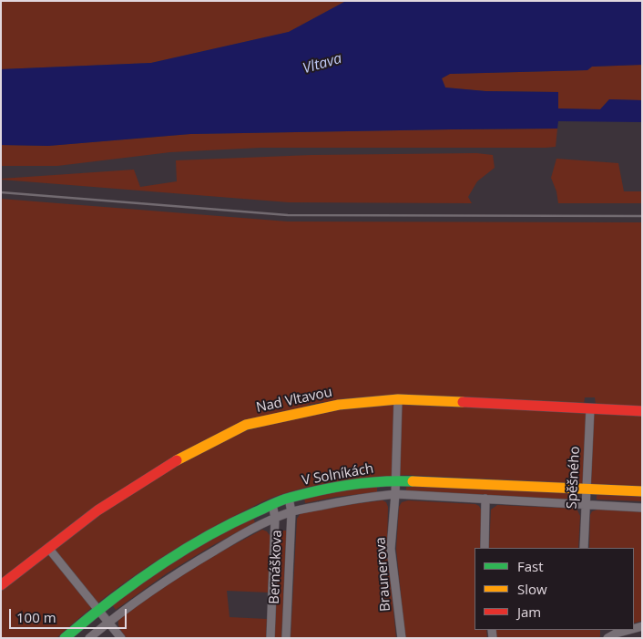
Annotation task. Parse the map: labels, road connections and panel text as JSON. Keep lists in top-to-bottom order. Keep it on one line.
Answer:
{"streets":{"street":["Nad Vltavou","V Solníkách","Spěšného","Bernáškova","Braunerova"]},"crossings":[["Nad Vltavou","Spěšného"],["Nad Vltavou","Braunerova"],["V Solníkách","Spěšného"],["V Solníkách","Bernáškova"],["V Solníkách","Braunerova"]],"water":["Vltava"],"legend":["Fast","Slow","Jam"],"scale_bar":"100 m"}
